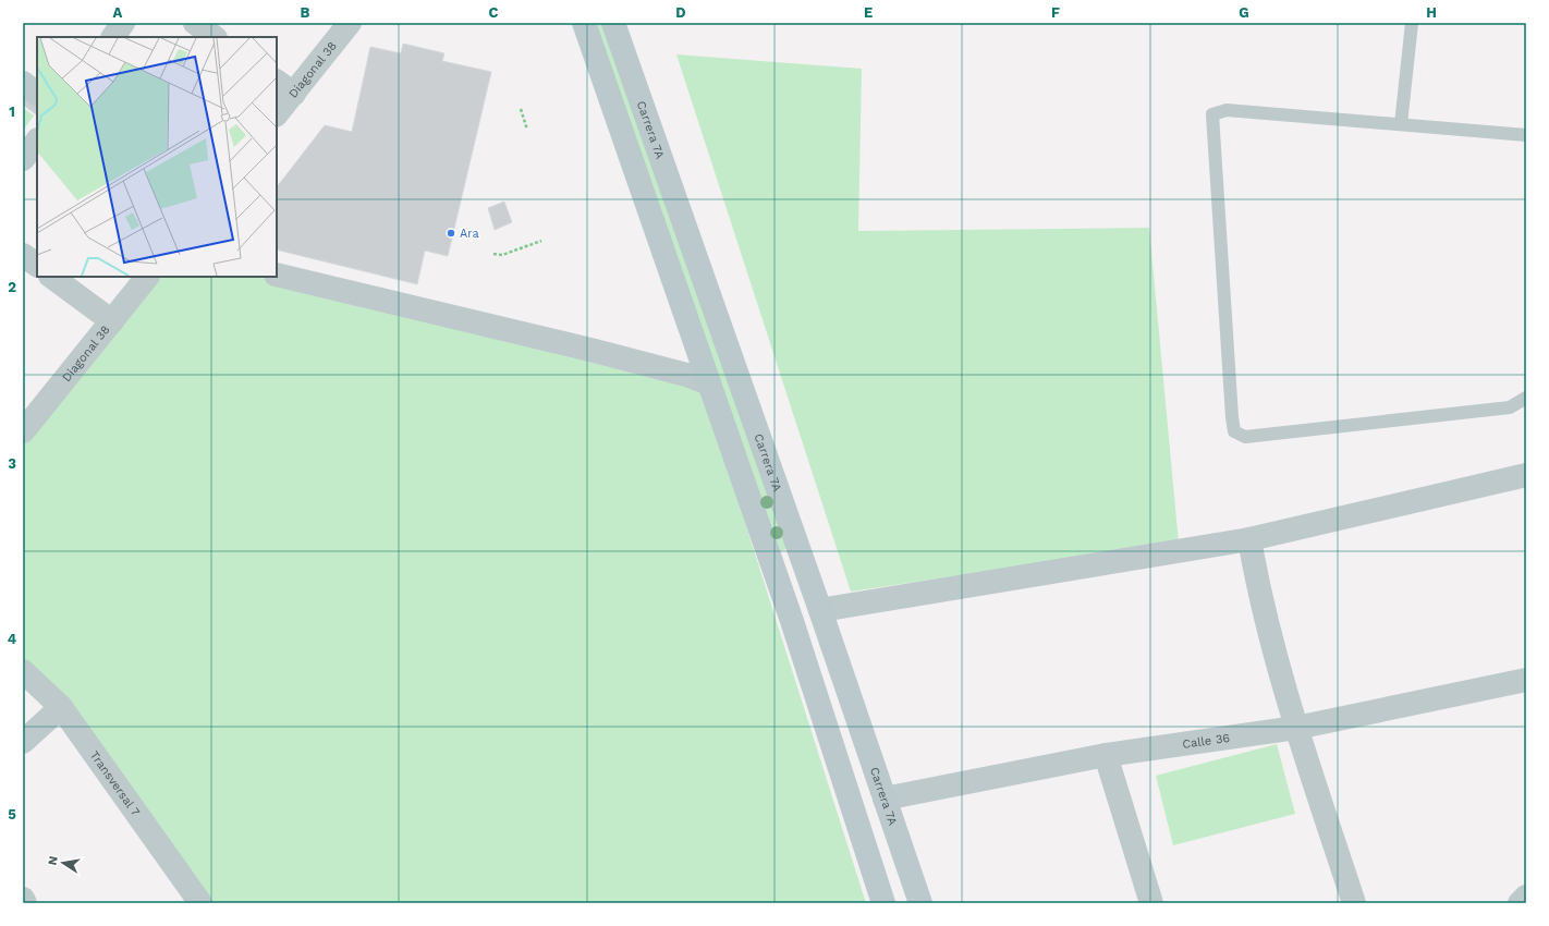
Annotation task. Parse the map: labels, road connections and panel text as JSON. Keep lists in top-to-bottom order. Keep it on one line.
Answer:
{"streets":{"main road":["Carrera 7A"],"street":["Diagonal 38","Calle 36","Transversal 7"]},"crossings":[["Carrera 7A","Calle 36"]],"places":["Ara"],"north":"left","grid":{"columns":["A","B","C","D","E","F","G","H"],"rows":["1","2","3","4","5"]}}
